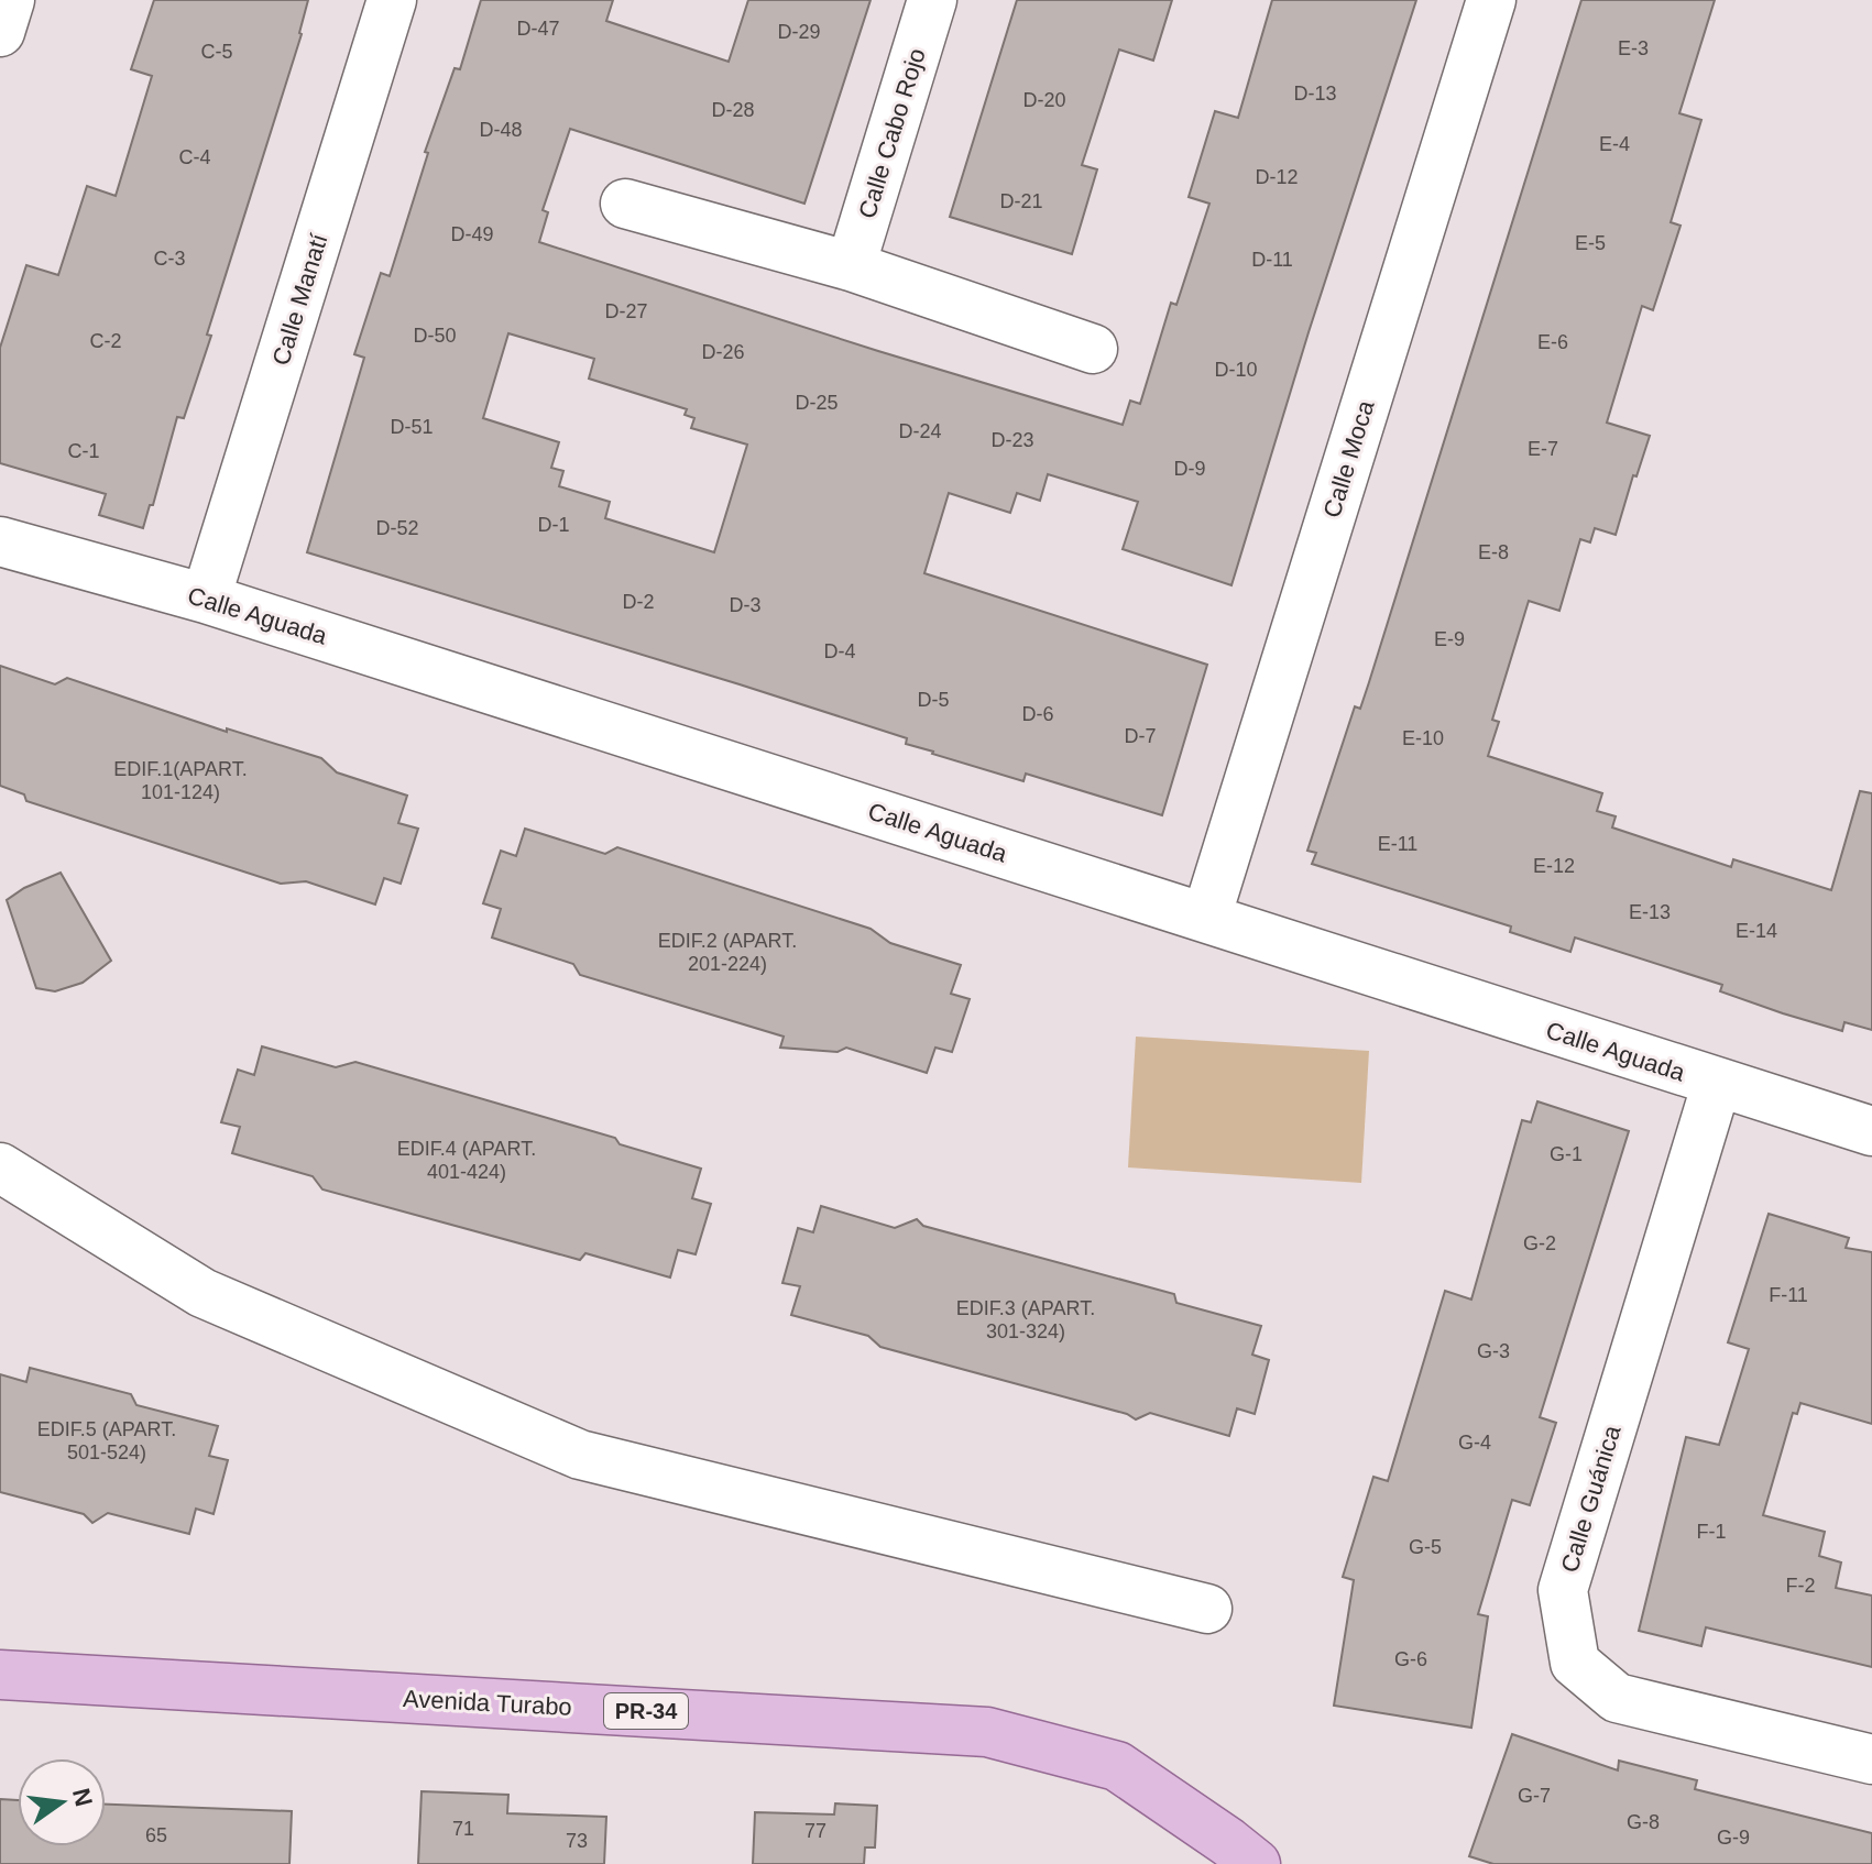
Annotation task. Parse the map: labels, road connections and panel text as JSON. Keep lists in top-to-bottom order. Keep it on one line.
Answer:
{"streets":{"main road":["Avenida Turabo","PR-34"],"street":["Calle Cabo Rojo","Calle Manatí","Calle Moca","Calle Aguada","Calle Guánica"]},"crossings":[["Calle Manatí","Calle Aguada"],["Calle Moca","Calle Aguada"],["Calle Aguada","Calle Guánica"]],"house_numbers":["D-47","D-29","E-3","C-5","D-13","D-20","D-28","D-48","E-4","C-4","D-12","D-21","D-49","E-5","C-3","D-11","D-27","D-50","C-2","E-6","D-26","D-10","D-25","D-51","D-24","D-23","E-7","C-1","D-9","D-1","D-52","E-8","D-2","D-3","E-9","D-4","D-5","D-6","D-7","E-10","EDIF.1(APART. 101-124)","E-11","E-12","E-13","E-14","EDIF.2 (APART. 201-224)","EDIF.4 (APART. 401-424)","G-1","G-2","F-11","EDIF.3 (APART. 301-324)","G-3","EDIF.5 (APART. 501-524)","G-4","F-1","G-5","F-2","G-6","G-7","G-8","71","77","65","G-9","73"],"north":"right"}
